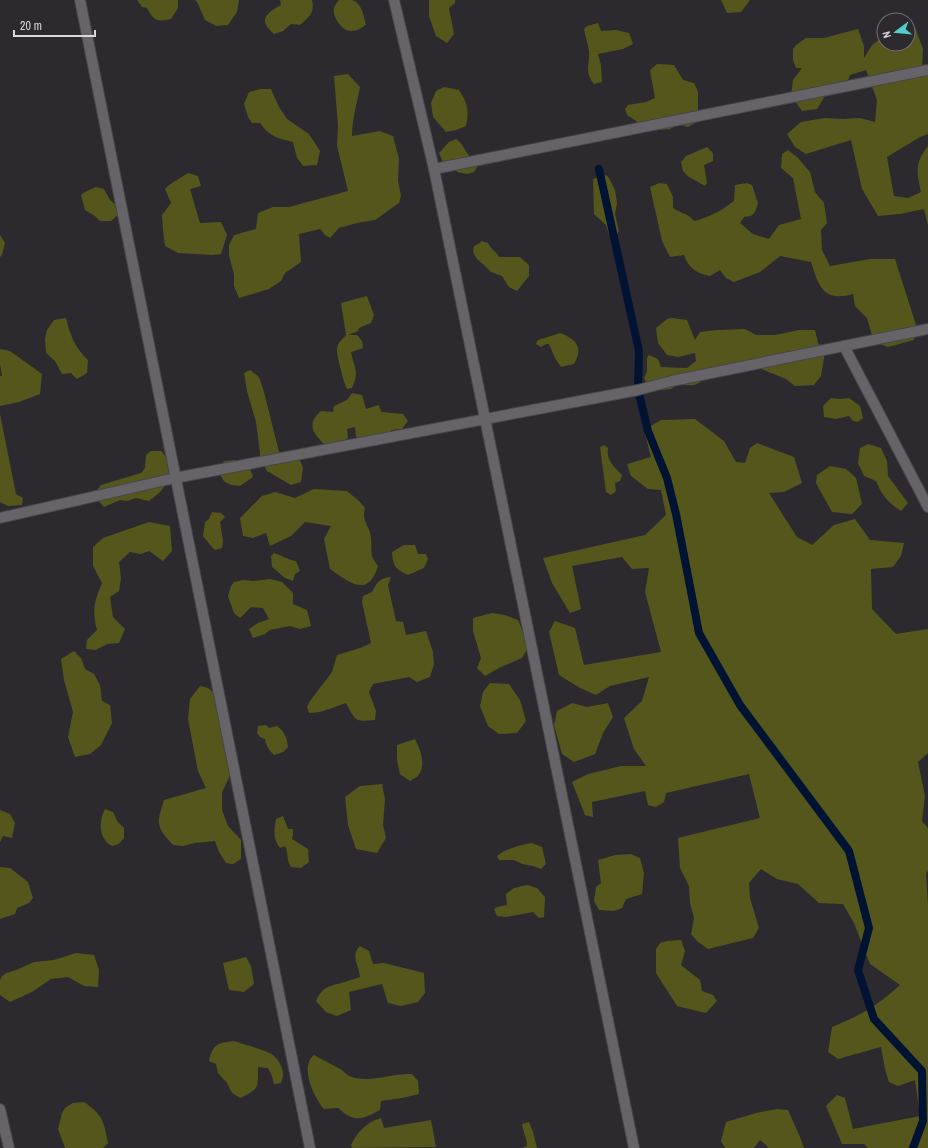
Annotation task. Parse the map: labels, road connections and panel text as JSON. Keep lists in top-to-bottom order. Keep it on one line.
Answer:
{"scale_bar":"20 m","north":"left"}
